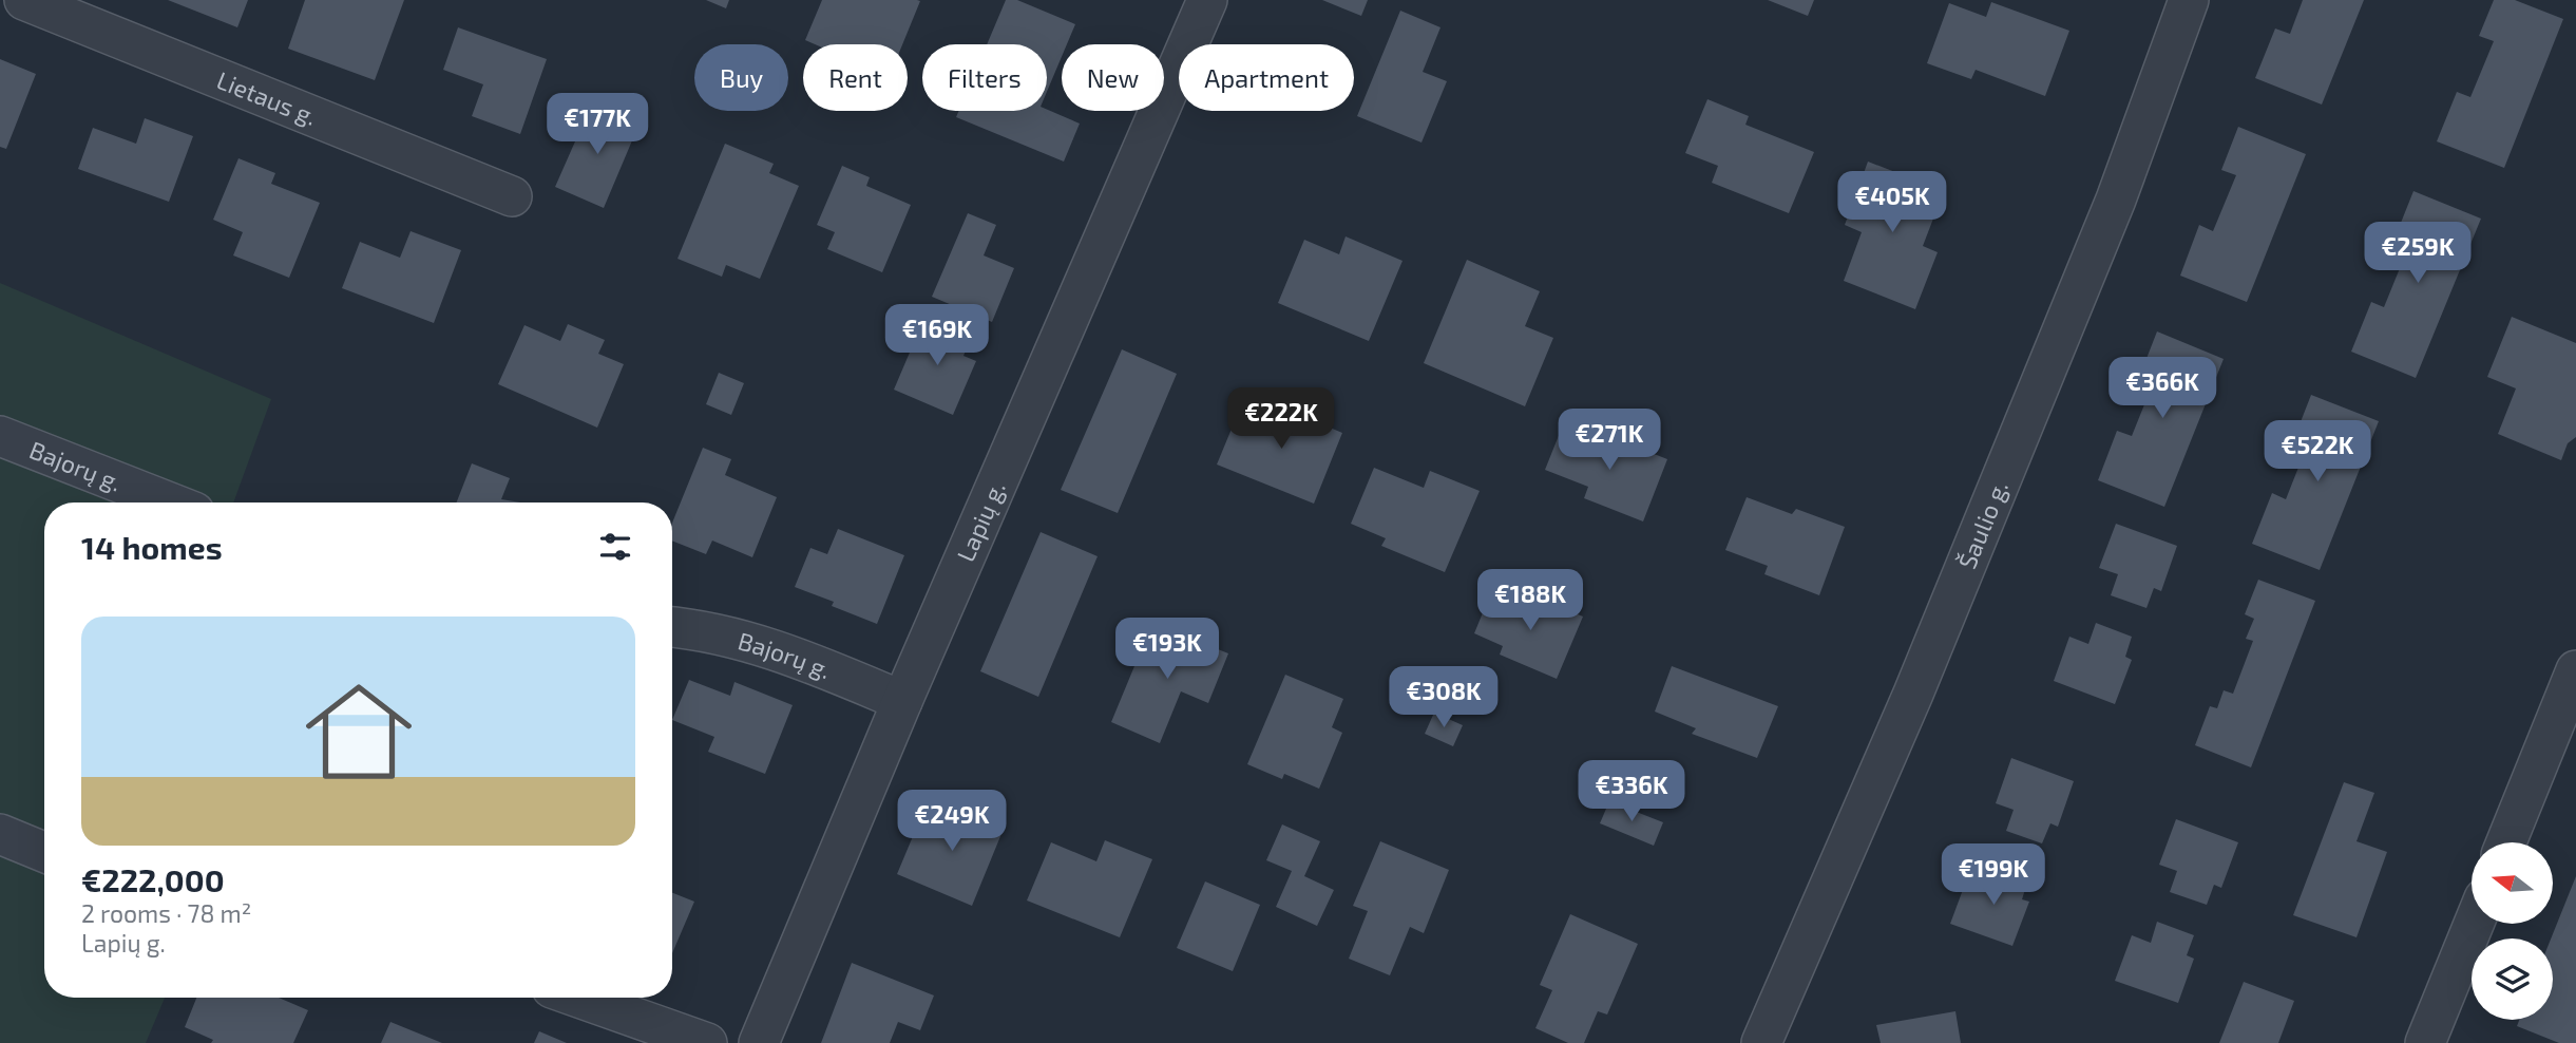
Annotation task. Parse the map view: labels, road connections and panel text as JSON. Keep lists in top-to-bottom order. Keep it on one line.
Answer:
{"streets":{"street":["Lietaus g.","Bajorų g.","Lapių g.","Šaulio g."]},"crossings":[["Bajorų g.","Lapių g."]],"north":"left","page":{"chip":["Buy","Rent","Filters","New","Apartment"],"price":["€177K","€405K","€259K","€169K","€366K","€222K","€271K","€522K","€188K","€193K","€308K","€336K","€249K","€199K"],"heading":"14 homes","list":[{"name":"€222,000","note":"2 rooms · 78 m² · Lapių g."}]}}
